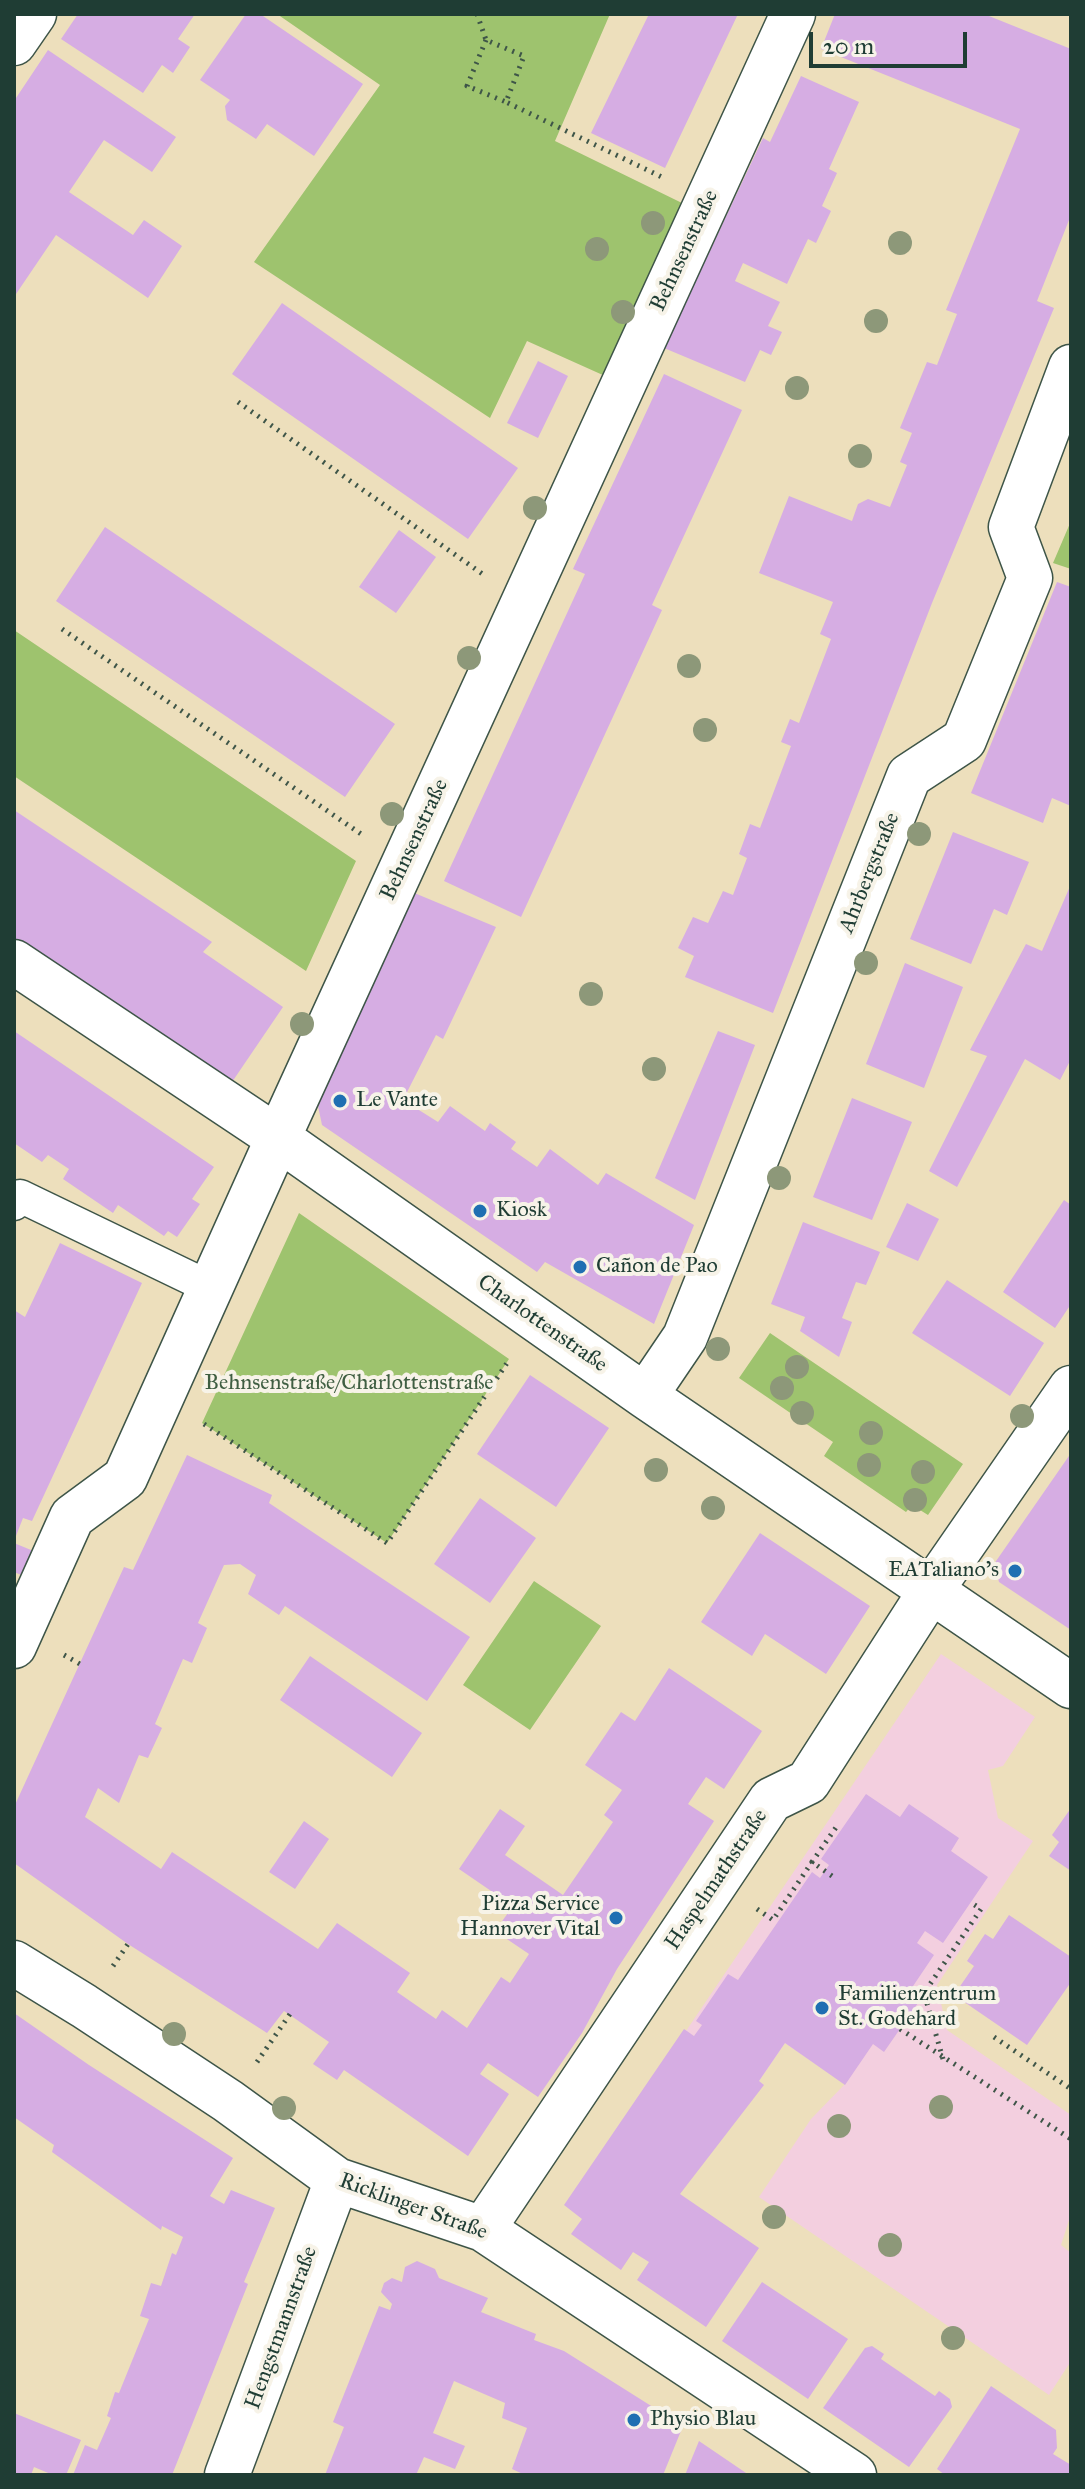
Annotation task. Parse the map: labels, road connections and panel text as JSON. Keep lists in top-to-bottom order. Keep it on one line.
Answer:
{"streets":{"street":["Behnsenstraße","Ahrbergstraße","Charlottenstraße","Haspelmathstraße","Ricklinger Straße","Hengstmannstraße"]},"crossings":[["Behnsenstraße","Charlottenstraße"],["Ahrbergstraße","Charlottenstraße"],["Charlottenstraße","Haspelmathstraße"],["Haspelmathstraße","Ricklinger Straße"],["Ricklinger Straße","Hengstmannstraße"]],"parks":["Behnsenstraße/Charlottenstraße"],"places":["Le Vante","Kiosk","Cañon de Pao","EATaliano’s","Pizza Service Hannover Vital","Familienzentrum St. Godehard","Physio Blau"],"scale_bar":"20 m"}
